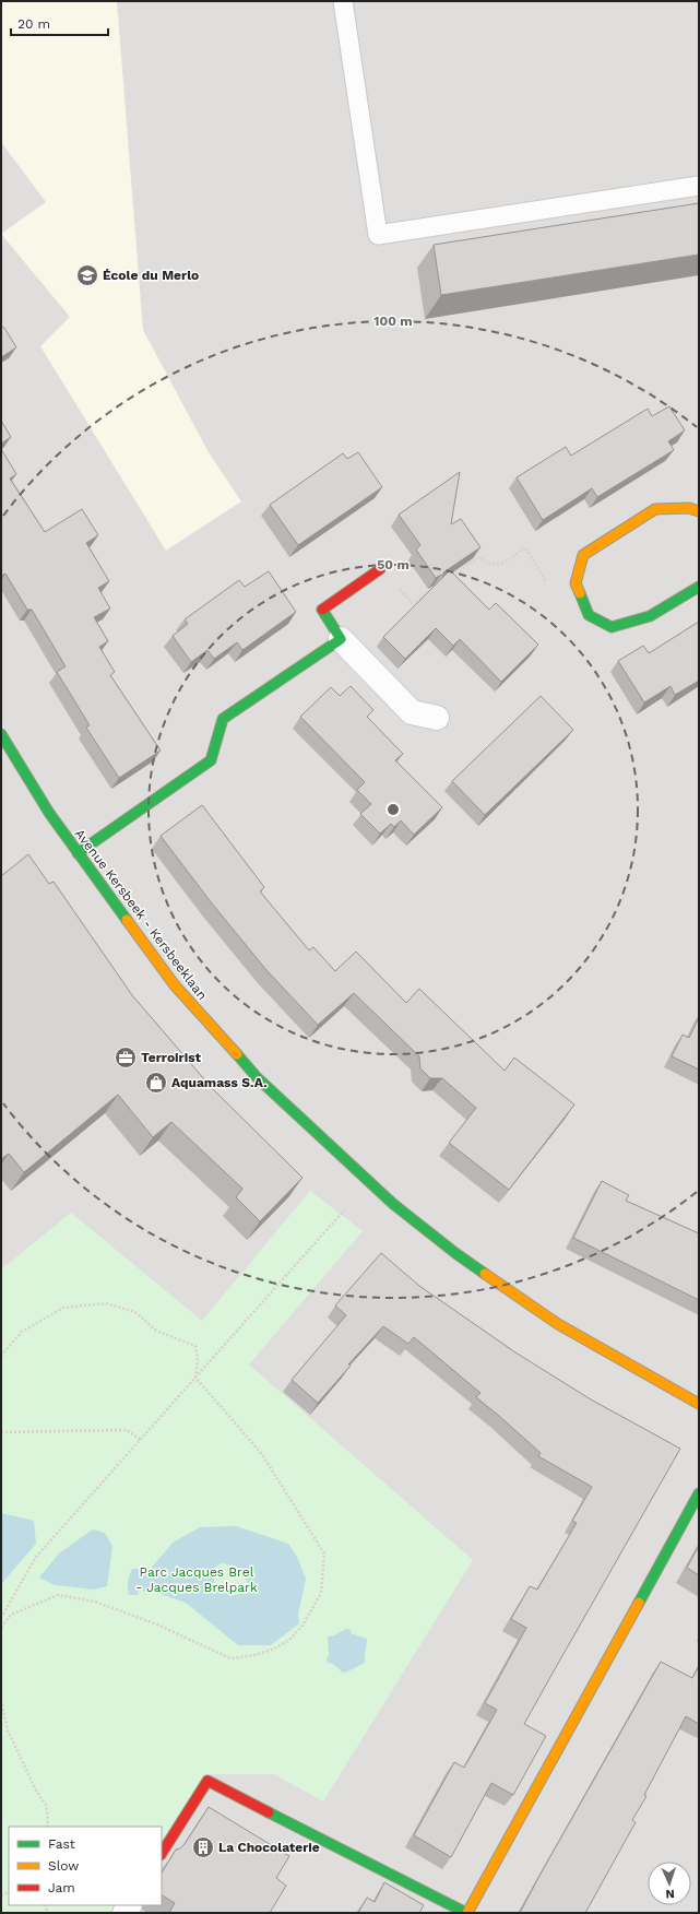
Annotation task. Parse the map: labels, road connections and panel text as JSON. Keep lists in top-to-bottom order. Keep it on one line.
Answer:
{"streets":{"street":["Avenue Kersbeek - Kersbeeklaan"]},"parks":["Parc Jacques Brel - Jacques Brelpark"],"places":{"school or university":["École du Merlo"],"office":["Terroirist"],"shop":["Aquamass S.A."],"building":["La Chocolaterie"]},"legend":["Fast","Slow","Jam"],"scale_bar":"20 m","north":"bottom","rings":["100 m","50 m"]}
